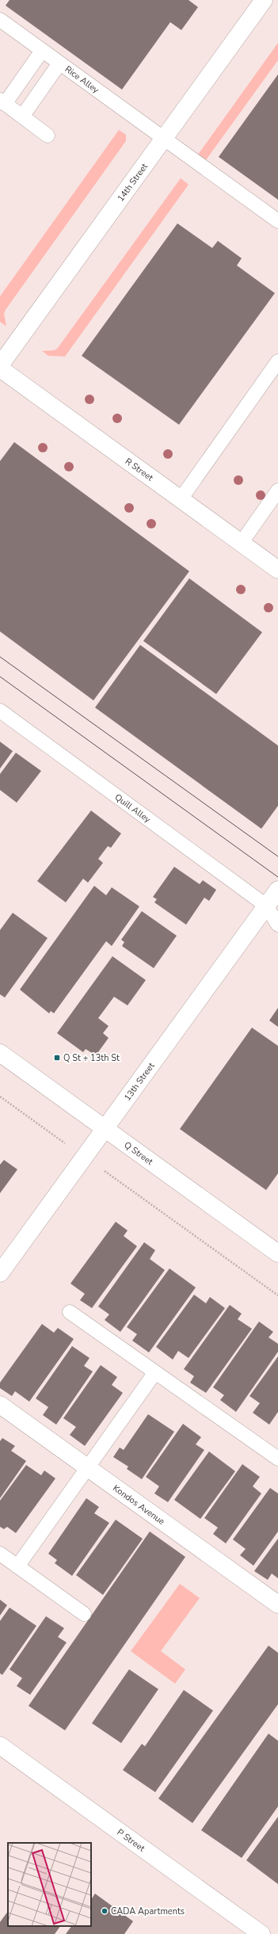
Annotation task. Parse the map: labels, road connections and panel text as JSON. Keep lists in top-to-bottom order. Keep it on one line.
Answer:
{"streets":{"street":["14th Street","R Street","13th Street","Q Street","Kondos Avenue","P Street"],"lane":["Rice Alley","Quill Alley"]},"crossings":[["Rice Alley","14th Street"],["Quill Alley","13th Street"],["13th Street","Q Street"]],"places":{"transit":["Q St + 13th St"],"other":["CADA Apartments"]}}
